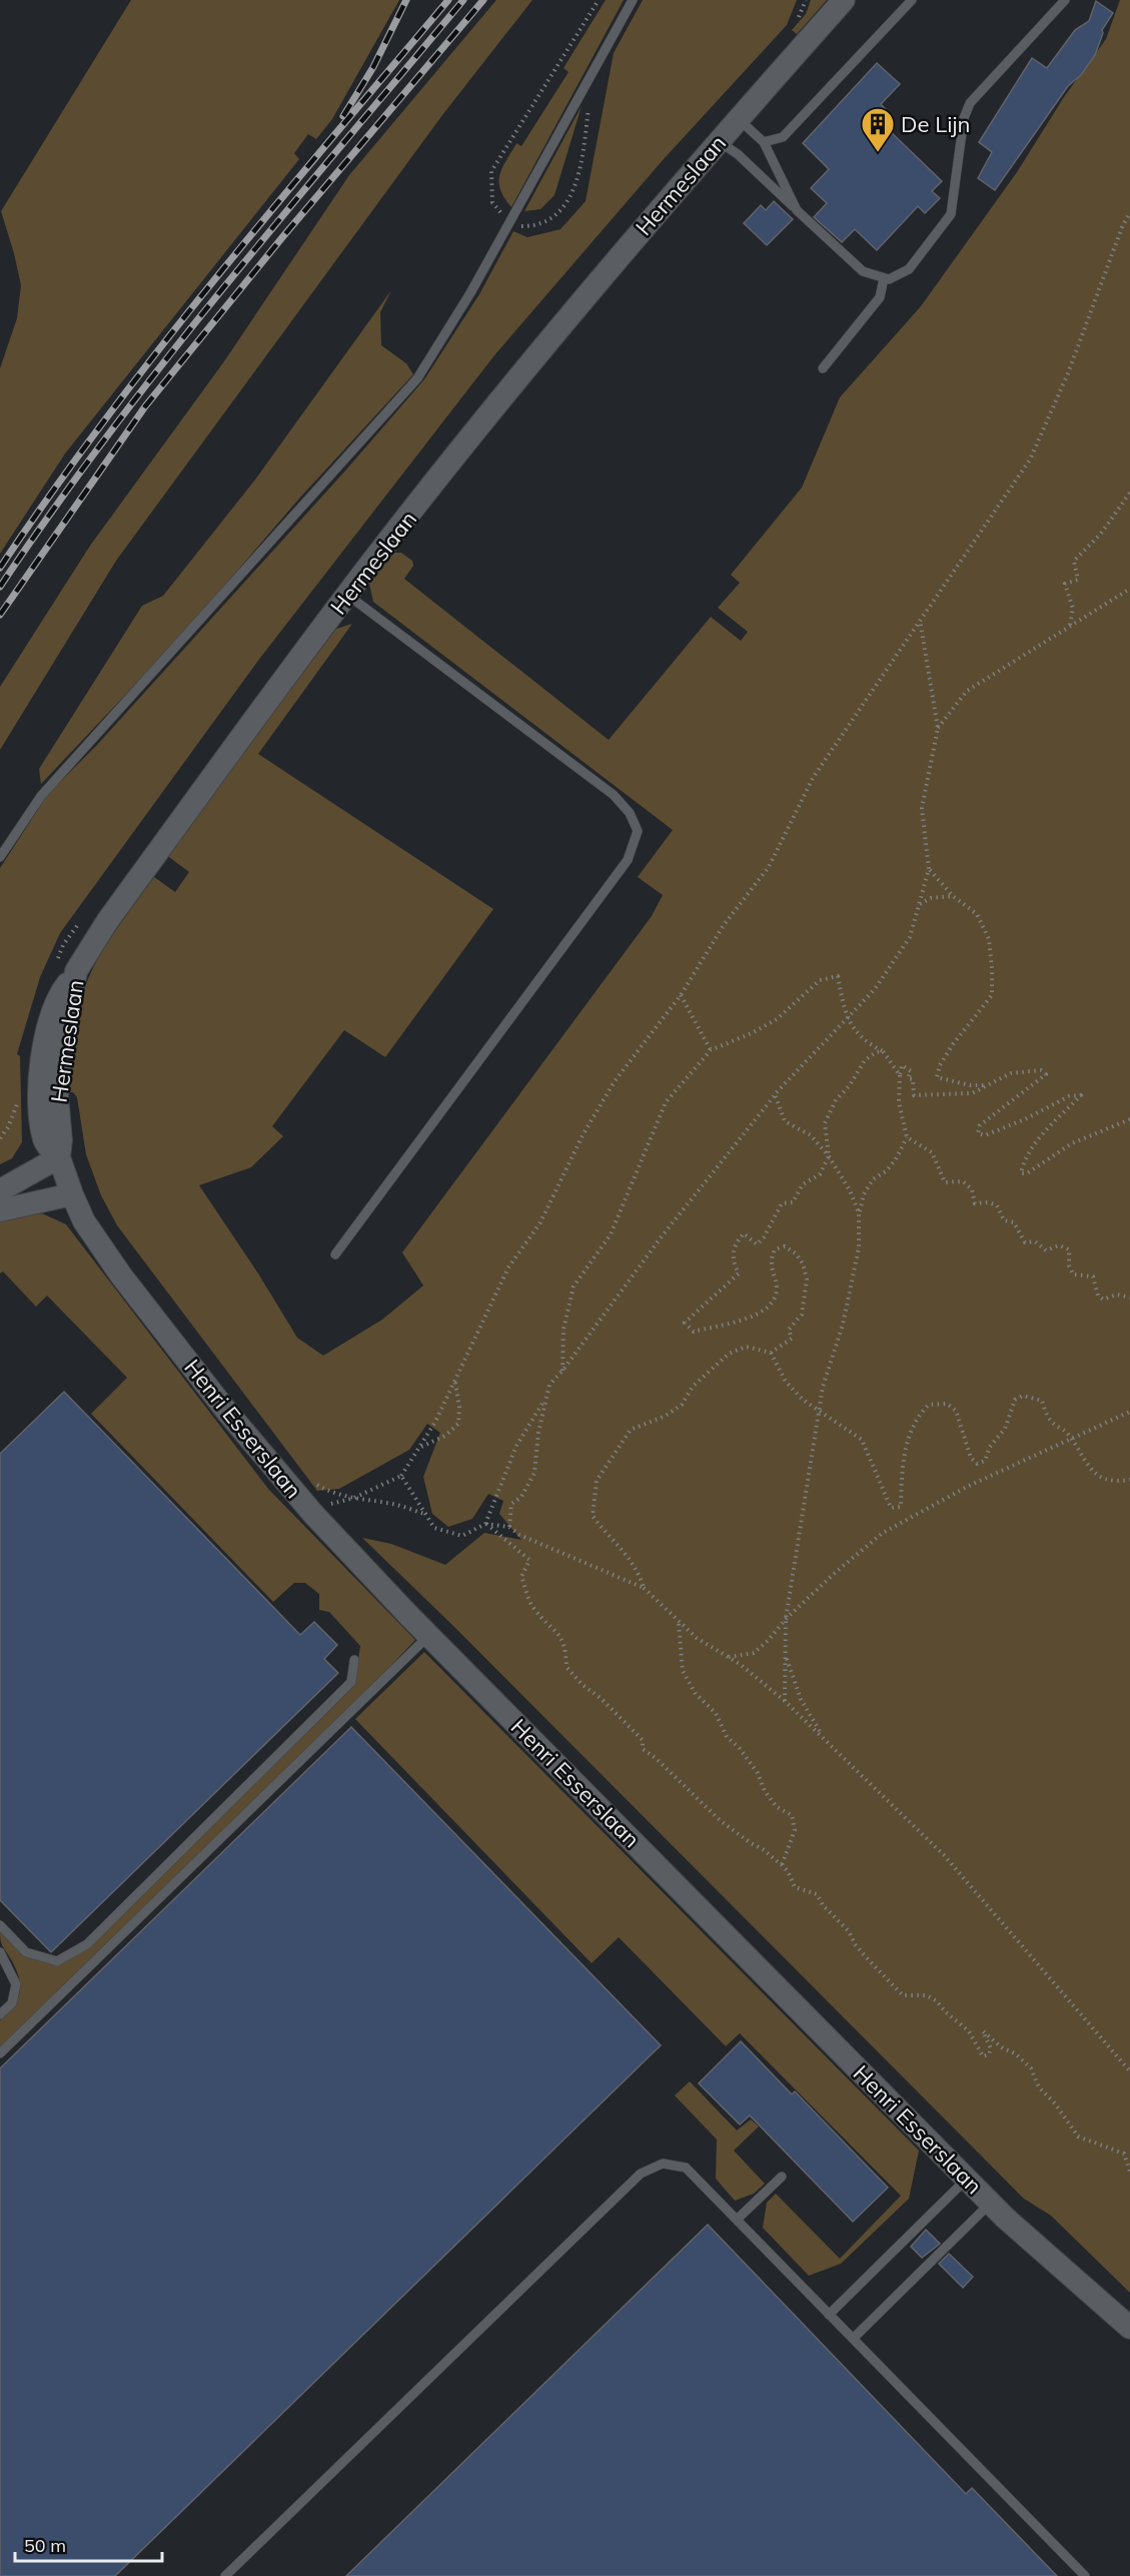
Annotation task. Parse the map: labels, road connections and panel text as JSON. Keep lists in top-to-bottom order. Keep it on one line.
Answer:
{"streets":{"street":["Hermeslaan","Henri Esserslaan"]},"places":{"building":["De Lijn"]},"scale_bar":"50 m"}
